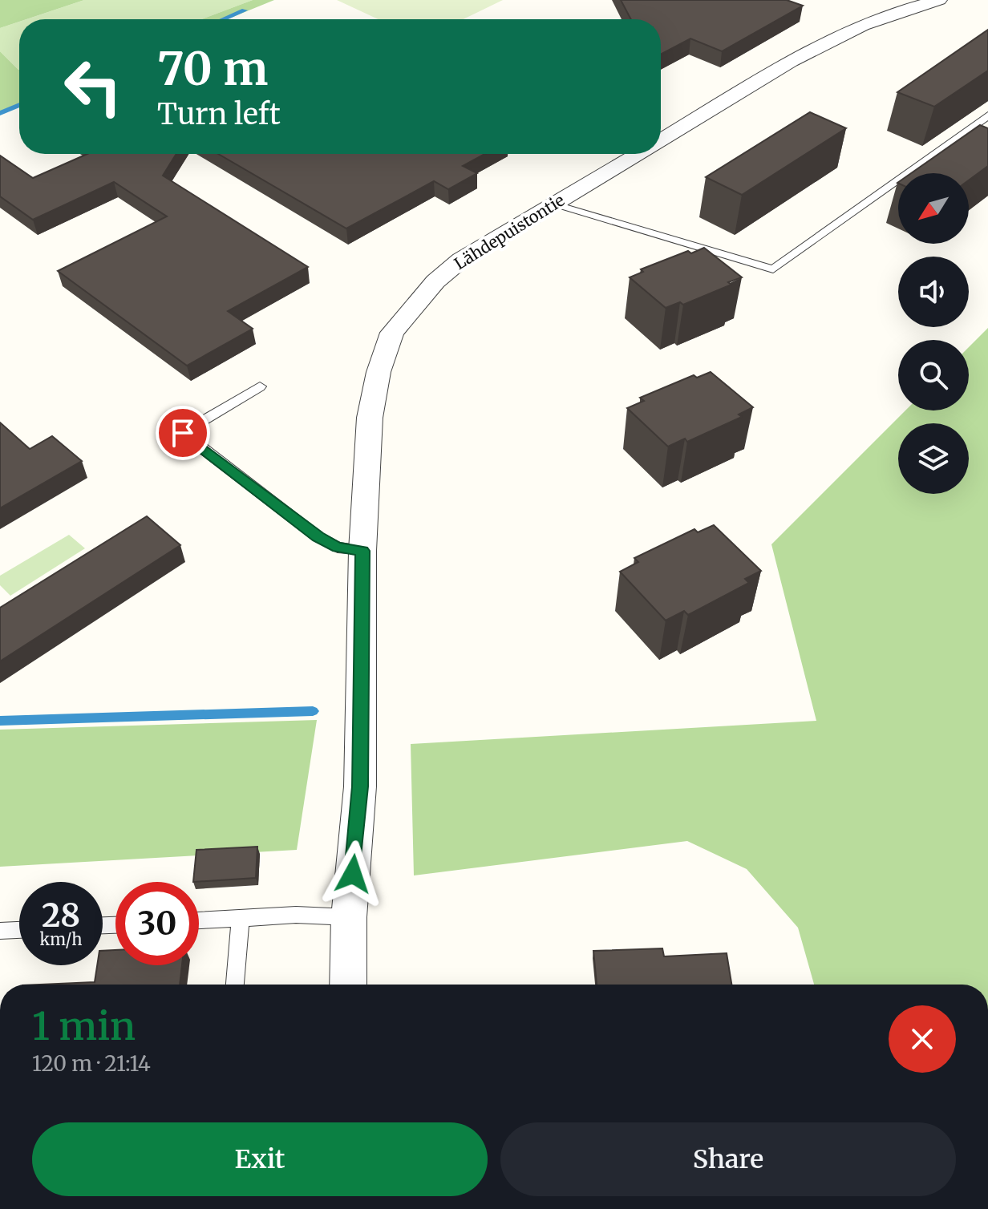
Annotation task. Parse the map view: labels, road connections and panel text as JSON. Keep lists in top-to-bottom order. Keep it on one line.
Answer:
{"streets":{"street":["Lähdepuistontie"]},"north":"bottom left","page":{"turn":["70 m","Turn left"],"speed":"28 km/h","limit":"30","heading":["1 min","120 m · 21:14"],"buttons":["Exit","Share"]}}
